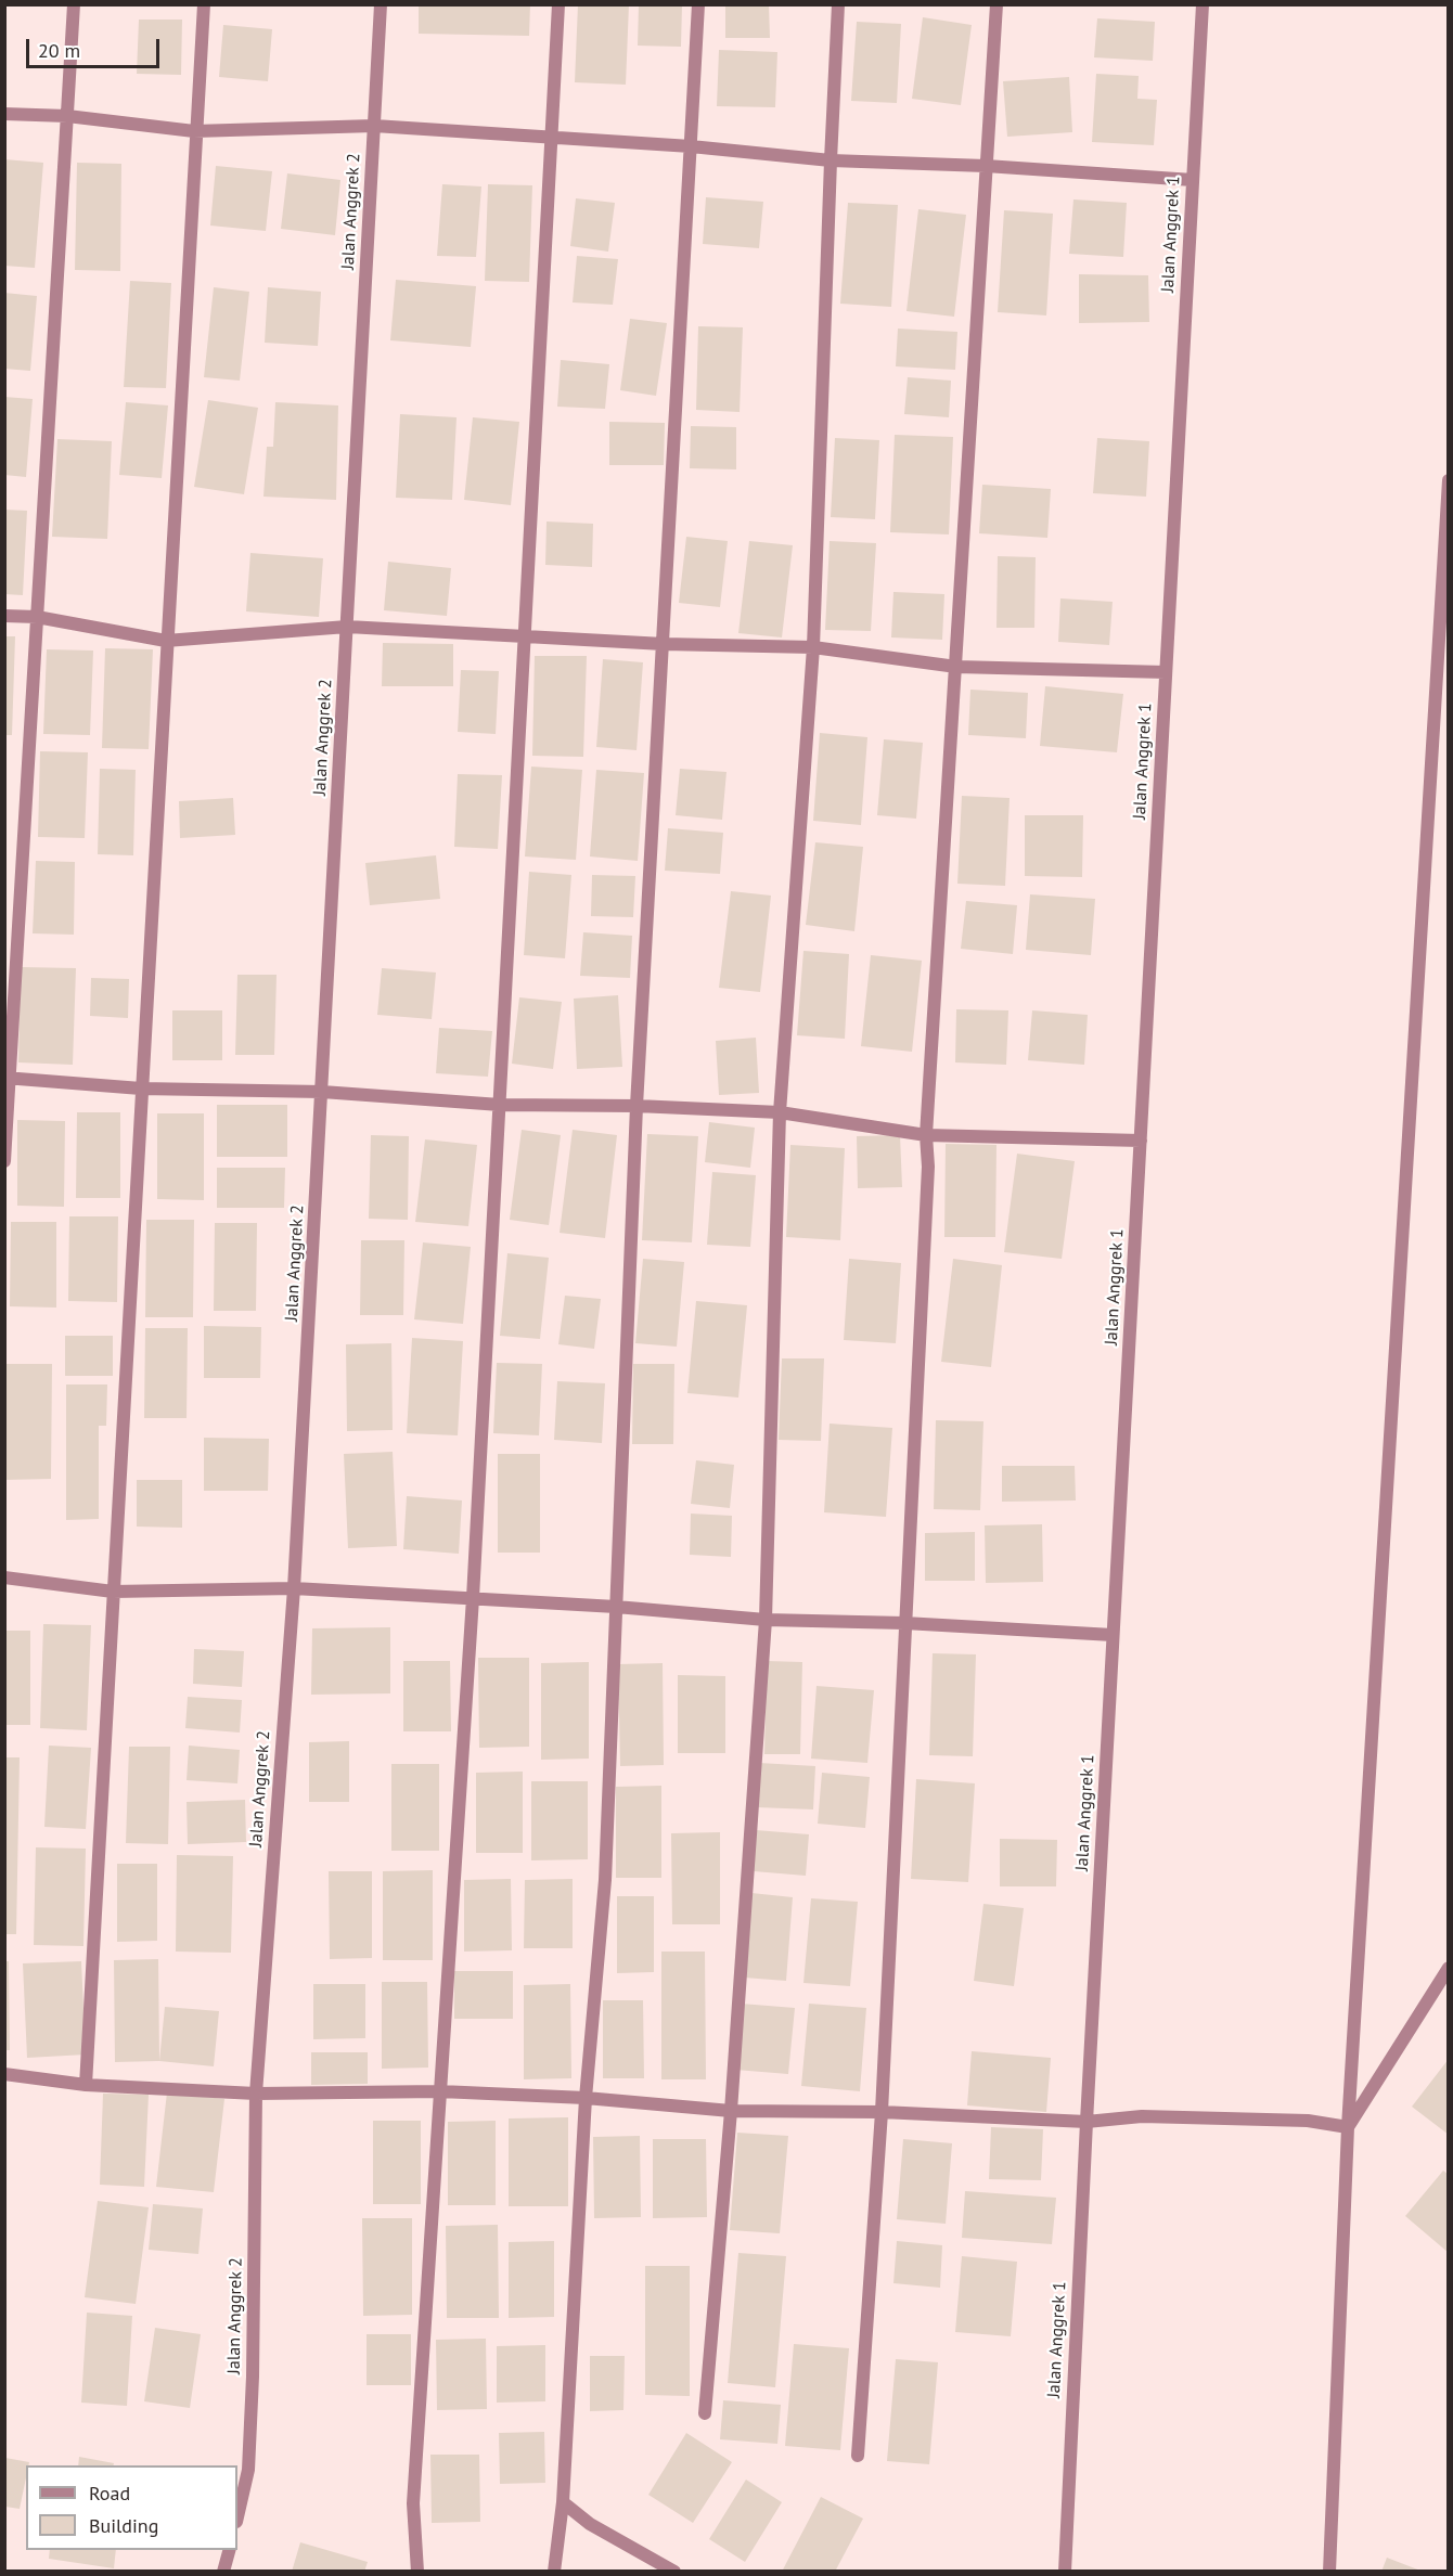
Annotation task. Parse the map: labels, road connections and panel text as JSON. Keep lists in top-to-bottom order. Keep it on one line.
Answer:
{"streets":{"street":["Jalan Anggrek 2","Jalan Anggrek 1"]},"legend":["Road","Building"],"scale_bar":"20 m"}
